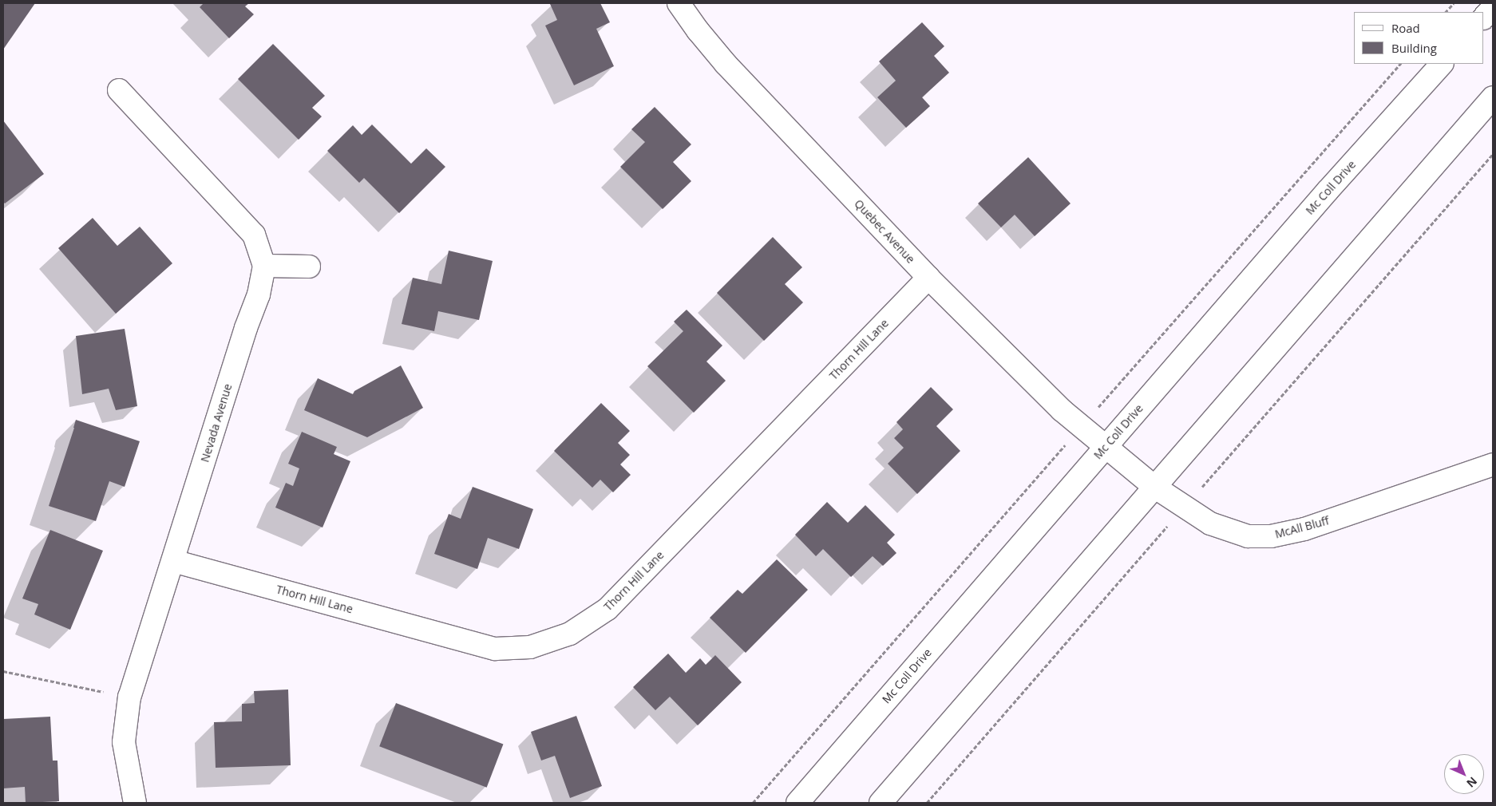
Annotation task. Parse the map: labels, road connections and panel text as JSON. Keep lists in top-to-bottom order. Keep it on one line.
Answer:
{"streets":{"street":["Mc Coll Drive","Quebec Avenue","Thorn Hill Lane","Nevada Avenue","McAll Bluff"]},"crossings":[["Mc Coll Drive","Quebec Avenue"],["Mc Coll Drive","McAll Bluff"],["Quebec Avenue","Thorn Hill Lane"],["Quebec Avenue","McAll Bluff"],["Thorn Hill Lane","Nevada Avenue"]],"legend":["Road","Building"],"north":"bottom right"}
